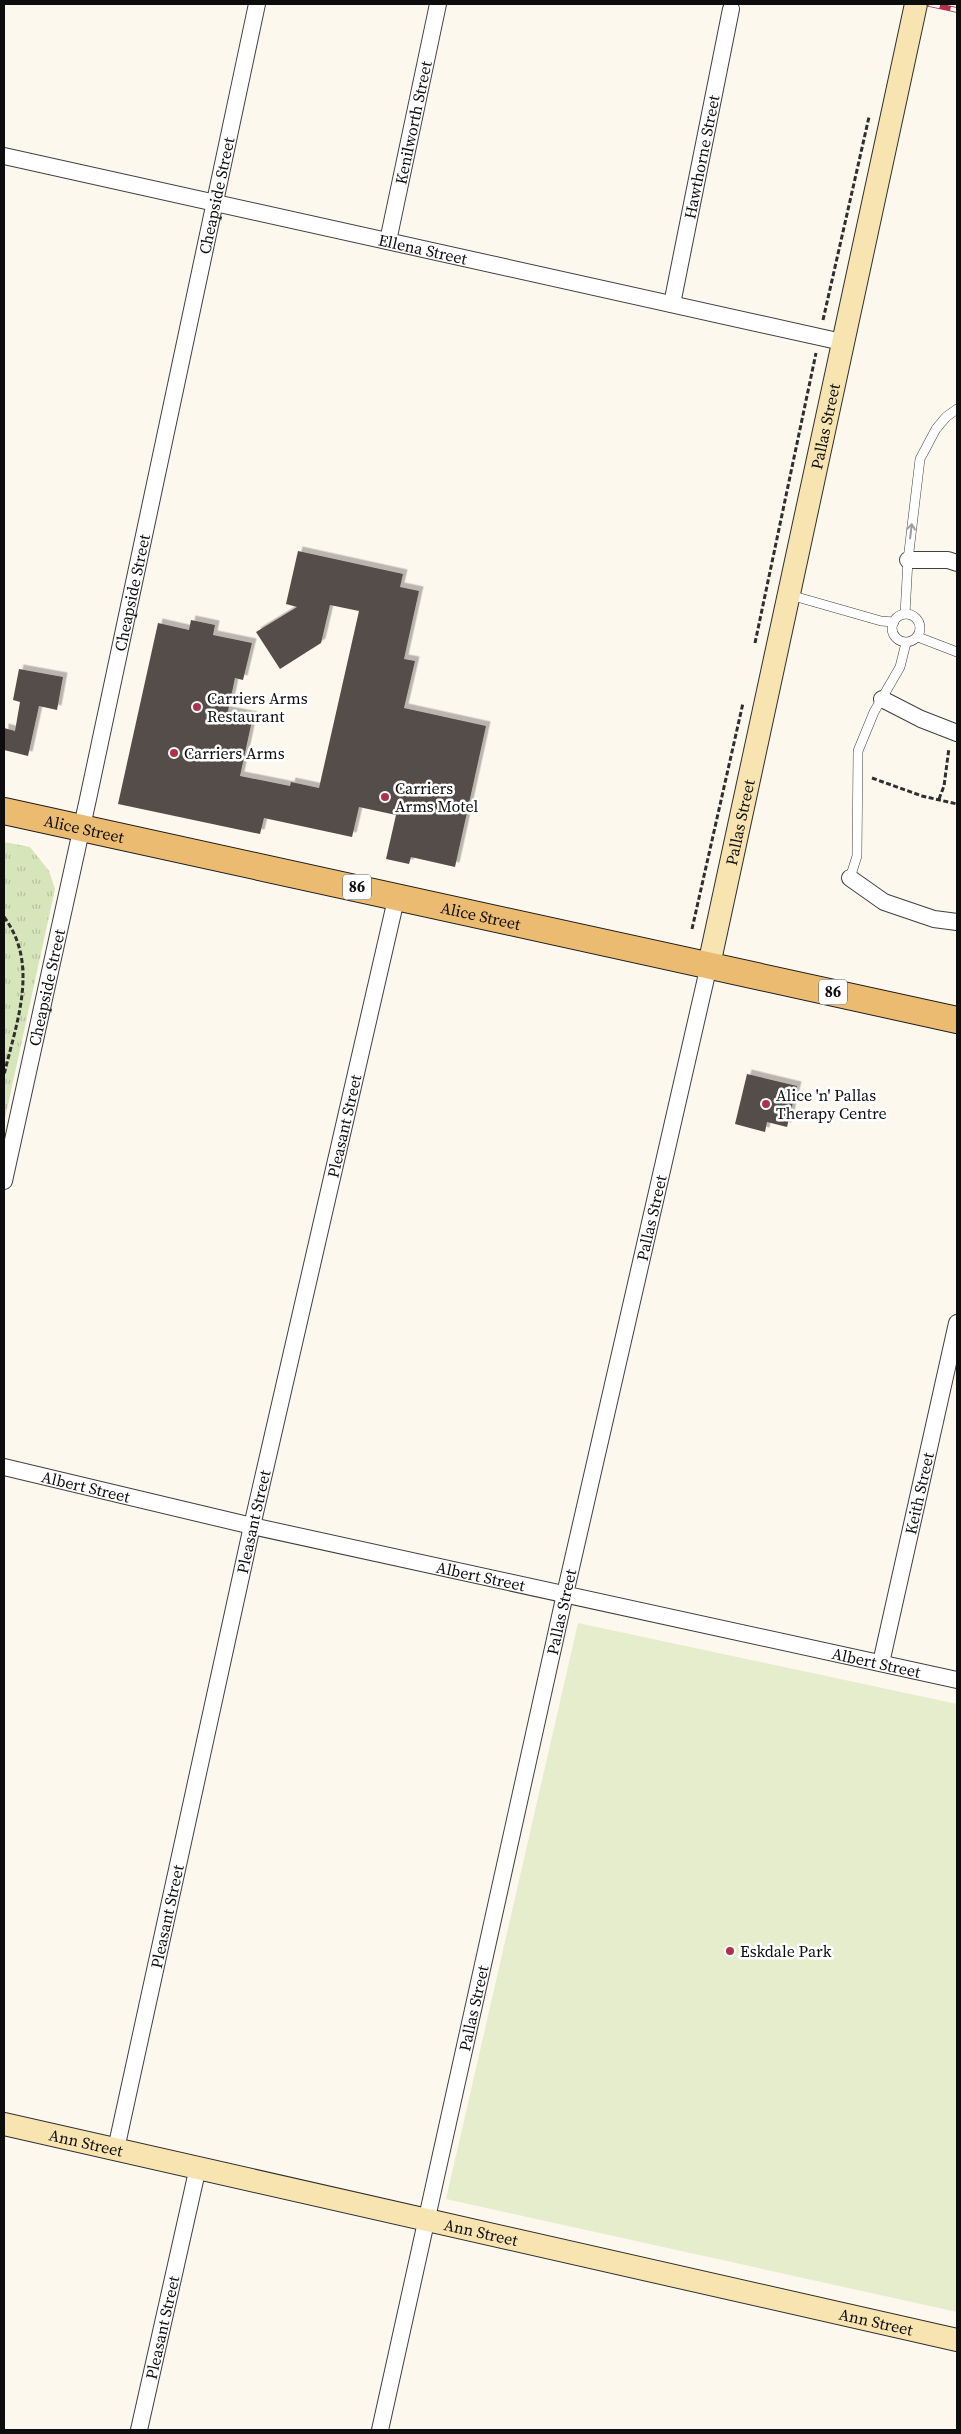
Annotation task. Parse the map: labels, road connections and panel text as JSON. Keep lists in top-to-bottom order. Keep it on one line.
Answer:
{"streets":{"main road":["Alice Street","86"],"street":["Kenilworth Street","Hawthorne Street","Cheapside Street","Ellena Street","Pallas Street","Pleasant Street","Albert Street","Keith Street","Ann Street"]},"crossings":[["Kenilworth Street","Ellena Street"],["Hawthorne Street","Ellena Street"],["Cheapside Street","Ellena Street"],["Cheapside Street","Alice Street"],["Ellena Street","Pallas Street"],["Pallas Street","Alice Street"],["Pallas Street","Albert Street"],["Pallas Street","Ann Street"],["Alice Street","Pleasant Street"],["Pleasant Street","Albert Street"],["Pleasant Street","Ann Street"],["Albert Street","Keith Street"]],"places":["Carriers Arms Restaurant","Carriers Arms","Carriers Arms Motel","Alice 'n' Pallas Therapy Centre","Eskdale Park"]}
